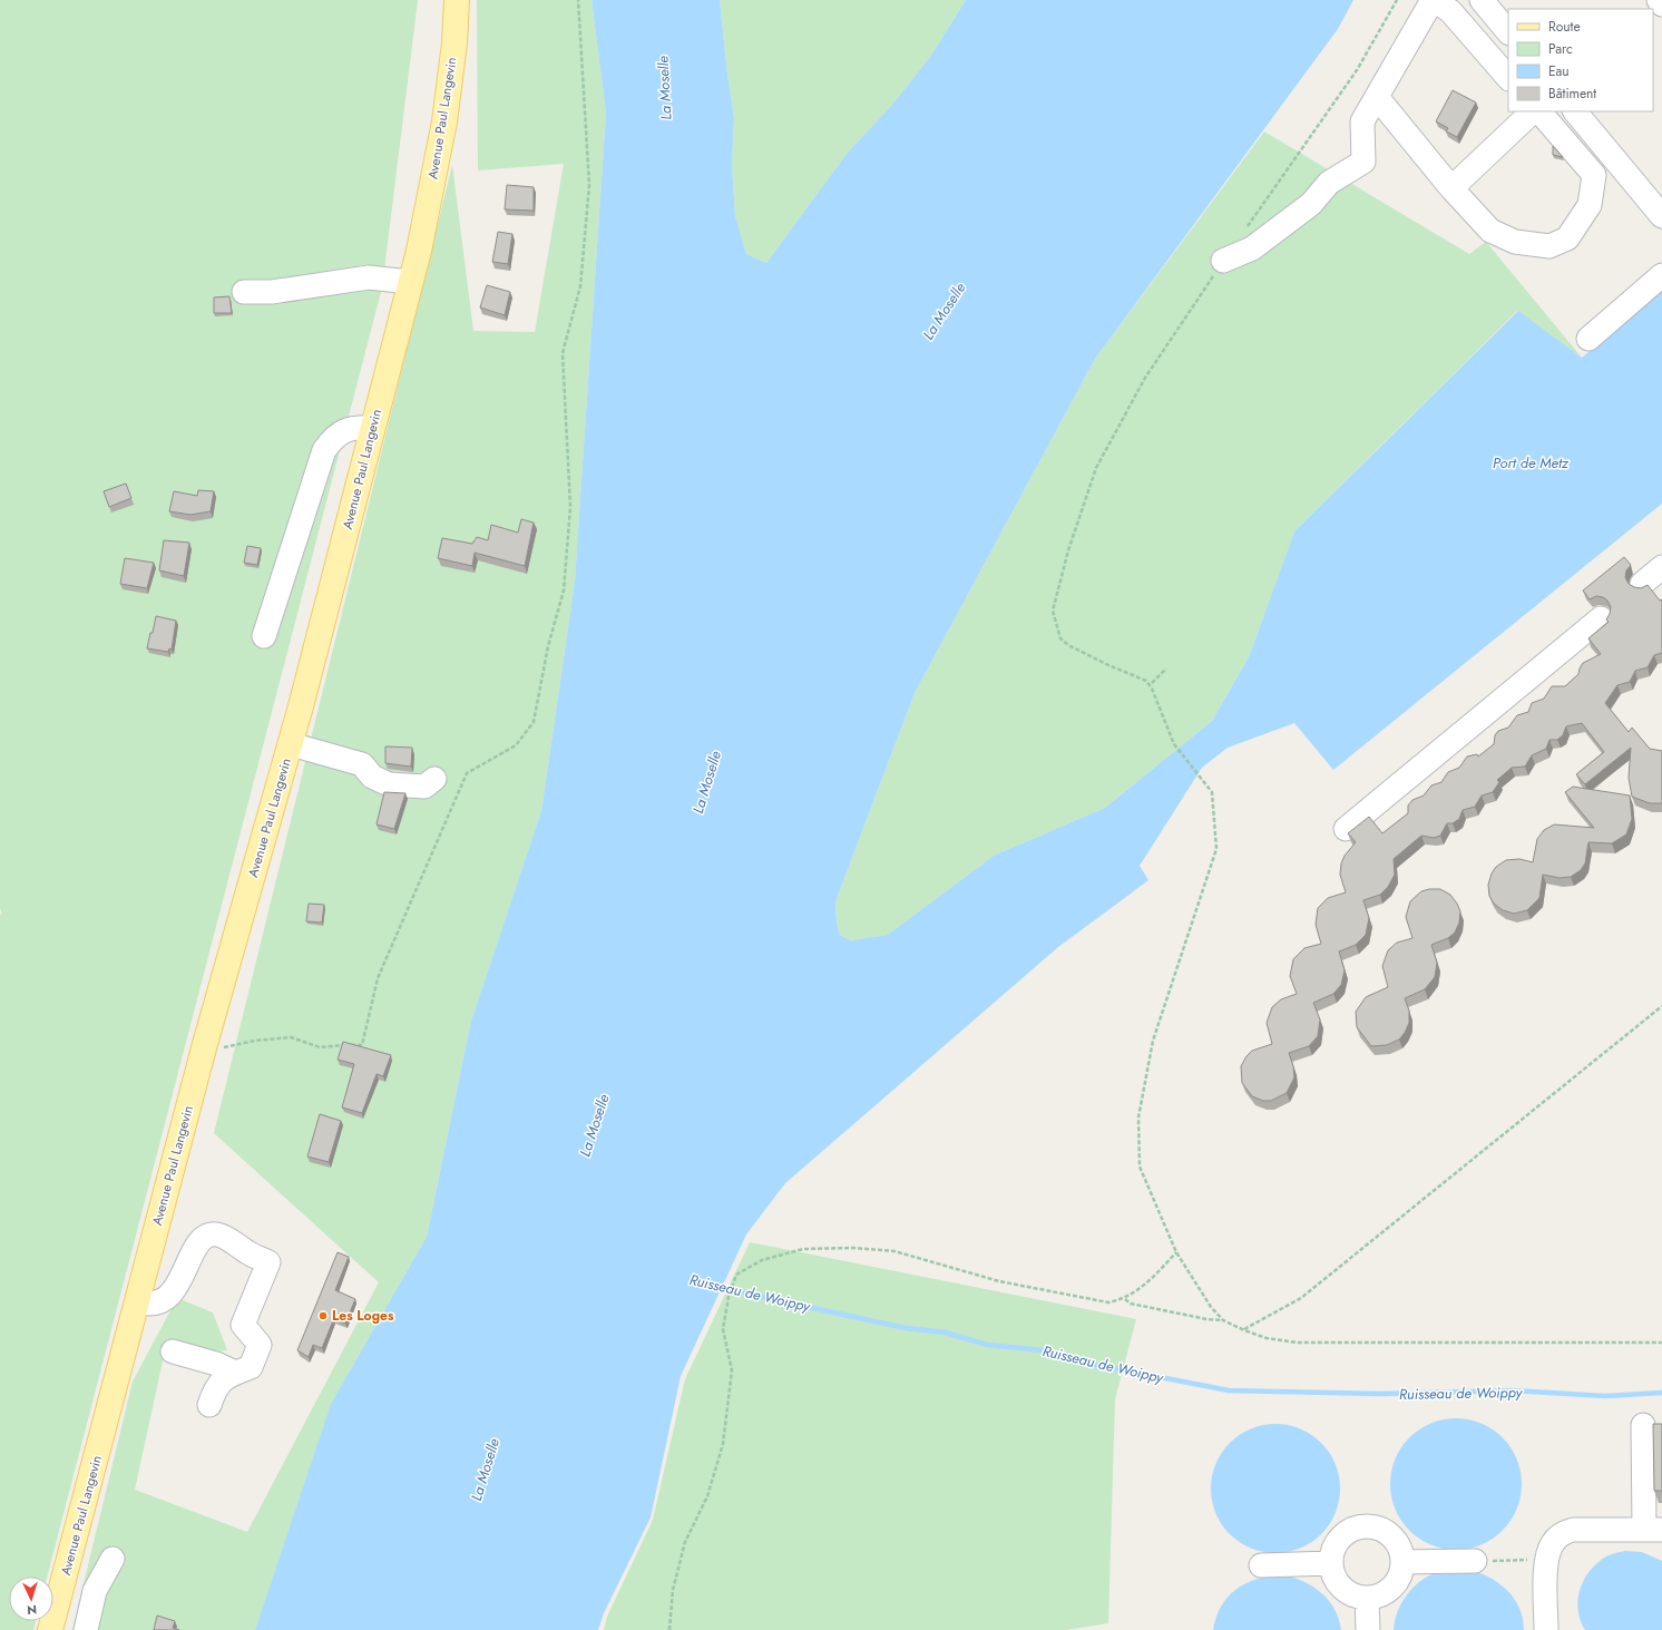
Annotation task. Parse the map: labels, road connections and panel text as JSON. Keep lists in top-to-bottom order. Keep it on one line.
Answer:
{"streets":{"main road":["Avenue Paul Langevin"]},"water":["La Moselle","Port de Metz","Ruisseau de Woippy"],"places":["Les Loges"],"legend":["Route","Parc","Eau","Bâtiment"],"north":"bottom"}
